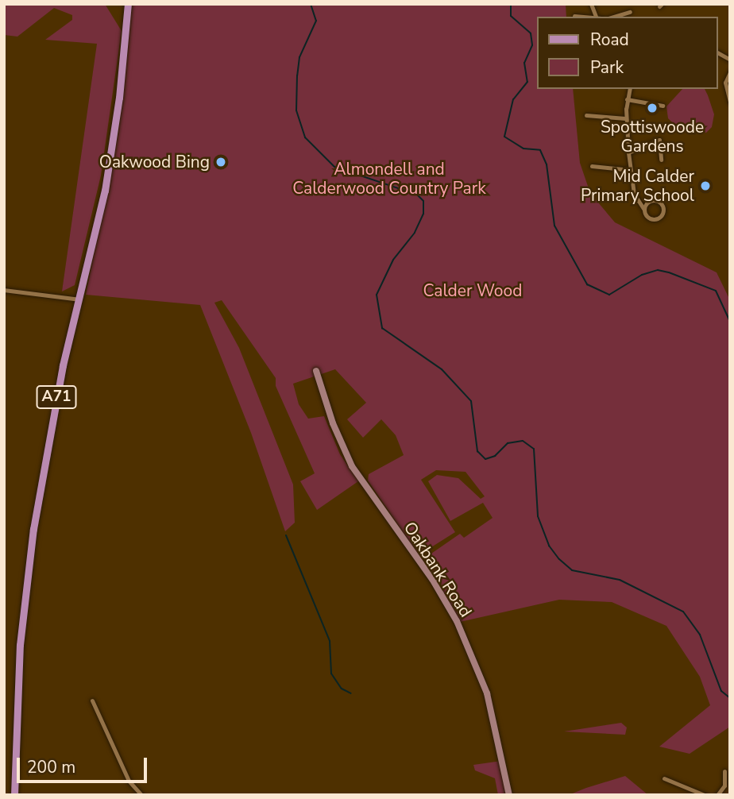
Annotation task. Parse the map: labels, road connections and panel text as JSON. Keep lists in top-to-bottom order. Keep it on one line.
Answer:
{"streets":{"main road":["A71"],"street":["Oakbank Road"]},"parks":["Almondell and Calderwood Country Park","Calder Wood"],"places":["Spottiswoode Gardens","Oakwood Bing","Mid Calder Primary School"],"legend":["Road","Park"],"scale_bar":"200 m"}
